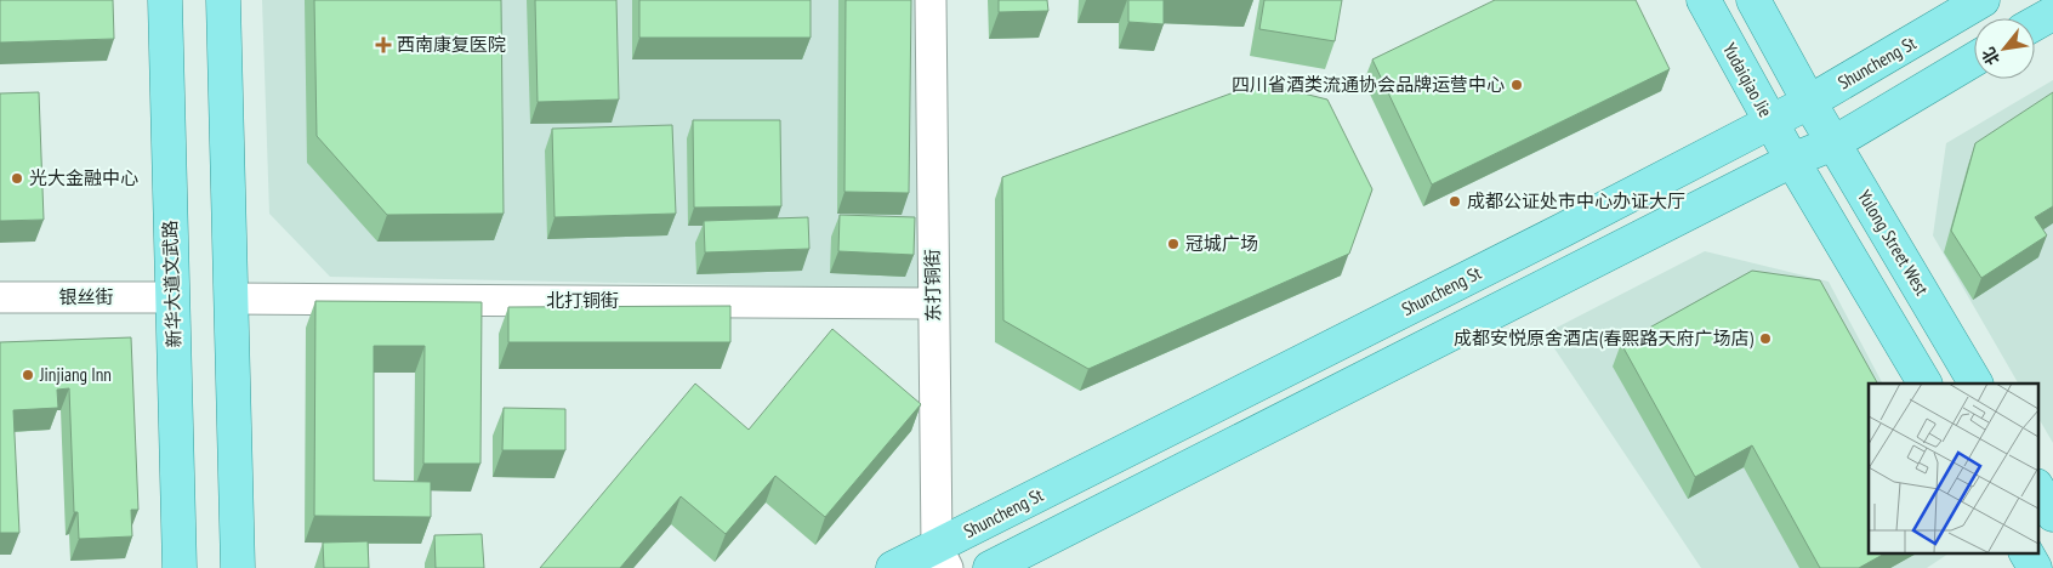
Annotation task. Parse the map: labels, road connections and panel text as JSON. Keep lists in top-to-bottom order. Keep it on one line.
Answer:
{"streets":{"main road":["Shuncheng St","Yudaiqiao Jie","Yulong Street West","新华大道文武路"],"street":["东打铜街","银丝街","北打铜街"]},"crossings":[["Shuncheng St","Yudaiqiao Jie"],["Shuncheng St","Yulong Street West"],["Shuncheng St","东打铜街"],["新华大道文武路","银丝街"],["东打铜街","北打铜街"]],"places":{"health":["西南康复医院"],"other":["四川省酒类流通协会品牌运营中心","光大金融中心","成都公证处市中心办证大厅","冠城广场","成都安悦原舍酒店(春熙路天府广场店)","Jinjiang Inn"]},"north":"bottom left"}
